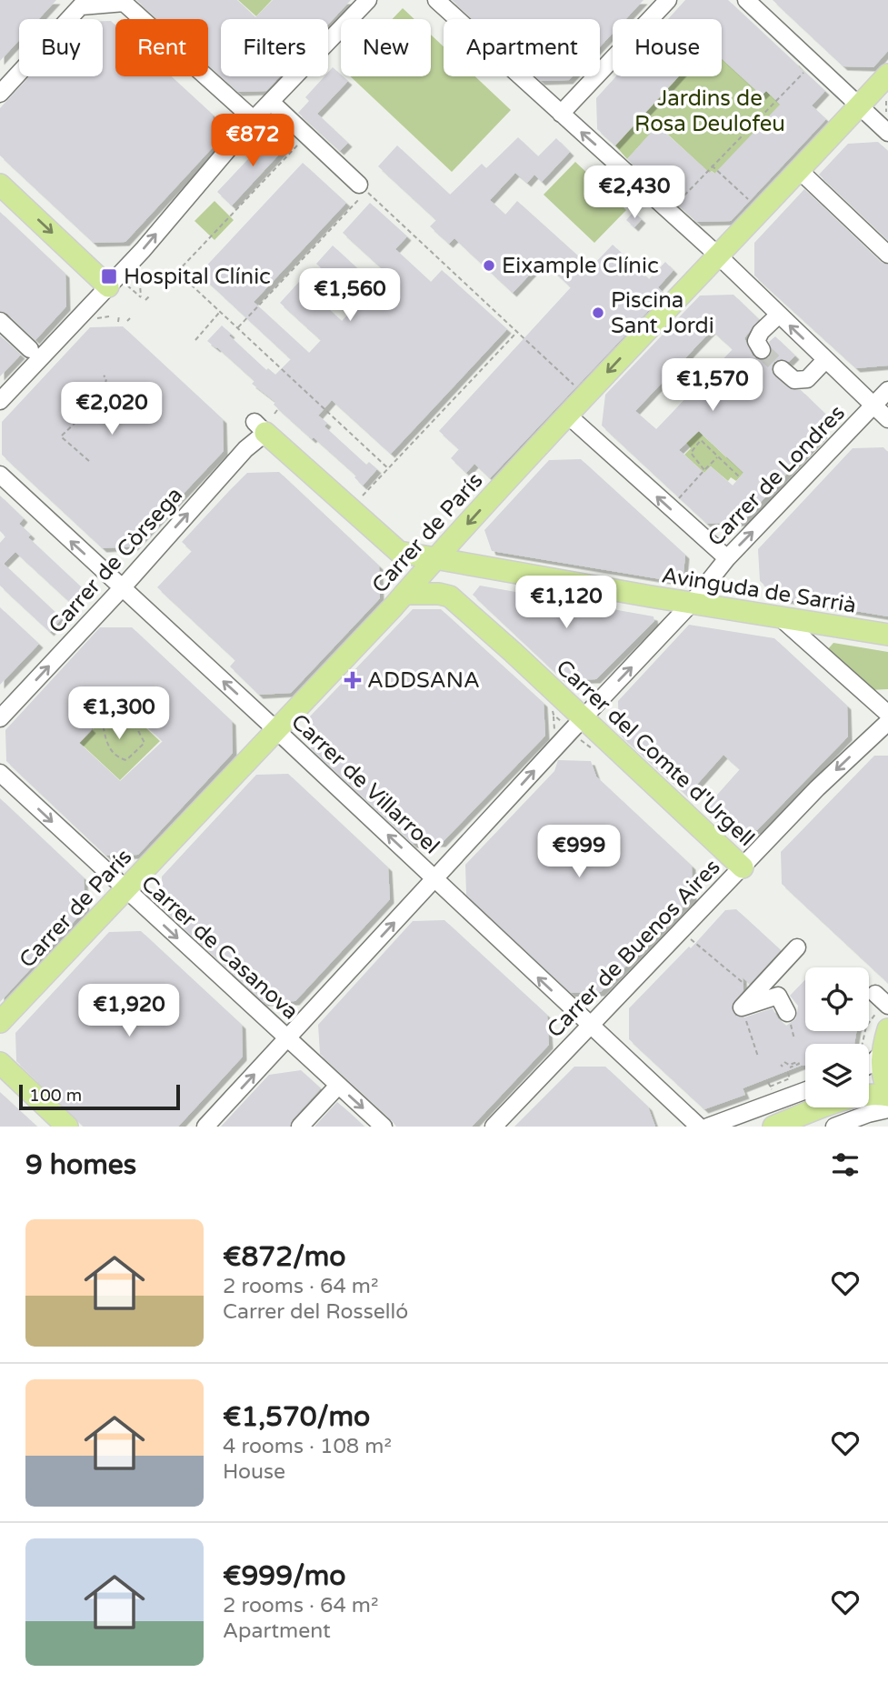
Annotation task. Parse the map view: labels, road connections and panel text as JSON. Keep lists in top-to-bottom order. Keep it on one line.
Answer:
{"streets":{"main road":["Carrer de París","Avinguda de Sarrià","Carrer del Comte d'Urgell"],"street":["Carrer de Londres","Carrer de Còrsega","Carrer de Villarroel","Carrer de Casanova","Carrer de Buenos Aires"]},"crossings":[["Carrer de Londres","Avinguda de Sarrià"],["Carrer de Londres","Carrer del Comte d'Urgell"],["Carrer de Londres","Carrer de Villarroel"],["Carrer de Londres","Carrer de Casanova"],["Carrer de París","Avinguda de Sarrià"],["Carrer de París","Carrer de Villarroel"],["Carrer de París","Carrer de Casanova"],["Carrer de Còrsega","Carrer de Villarroel"],["Carrer del Comte d'Urgell","Carrer de Buenos Aires"],["Carrer de Villarroel","Carrer de Buenos Aires"]],"one_way":["Carrer de Londres","Carrer de Còrsega","Carrer de Villarroel","Carrer de Casanova","Carrer de Buenos Aires"],"parks":["Jardins de Rosa Deulofeu"],"places":{"other":["Eixample Clínic","Piscina Sant Jordi"],"transit":["Hospital Clínic"],"health":["ADDSANA"]},"scale_bar":"100 m","page":{"chip":["Buy","Rent","Filters","New","Apartment","House"],"price":["€872","€2,430","€1,560","€1,570","€2,020","€1,120","€1,300","€999","€1,920"],"scale":"100 m","heading":"9 homes","list":[{"name":"€872/mo","note":"2 rooms · 64 m² · Carrer del Rosselló"},{"name":"€1,570/mo","note":"4 rooms · 108 m² · House"},{"name":"€999/mo","note":"2 rooms · 64 m² · Apartment"}]}}
